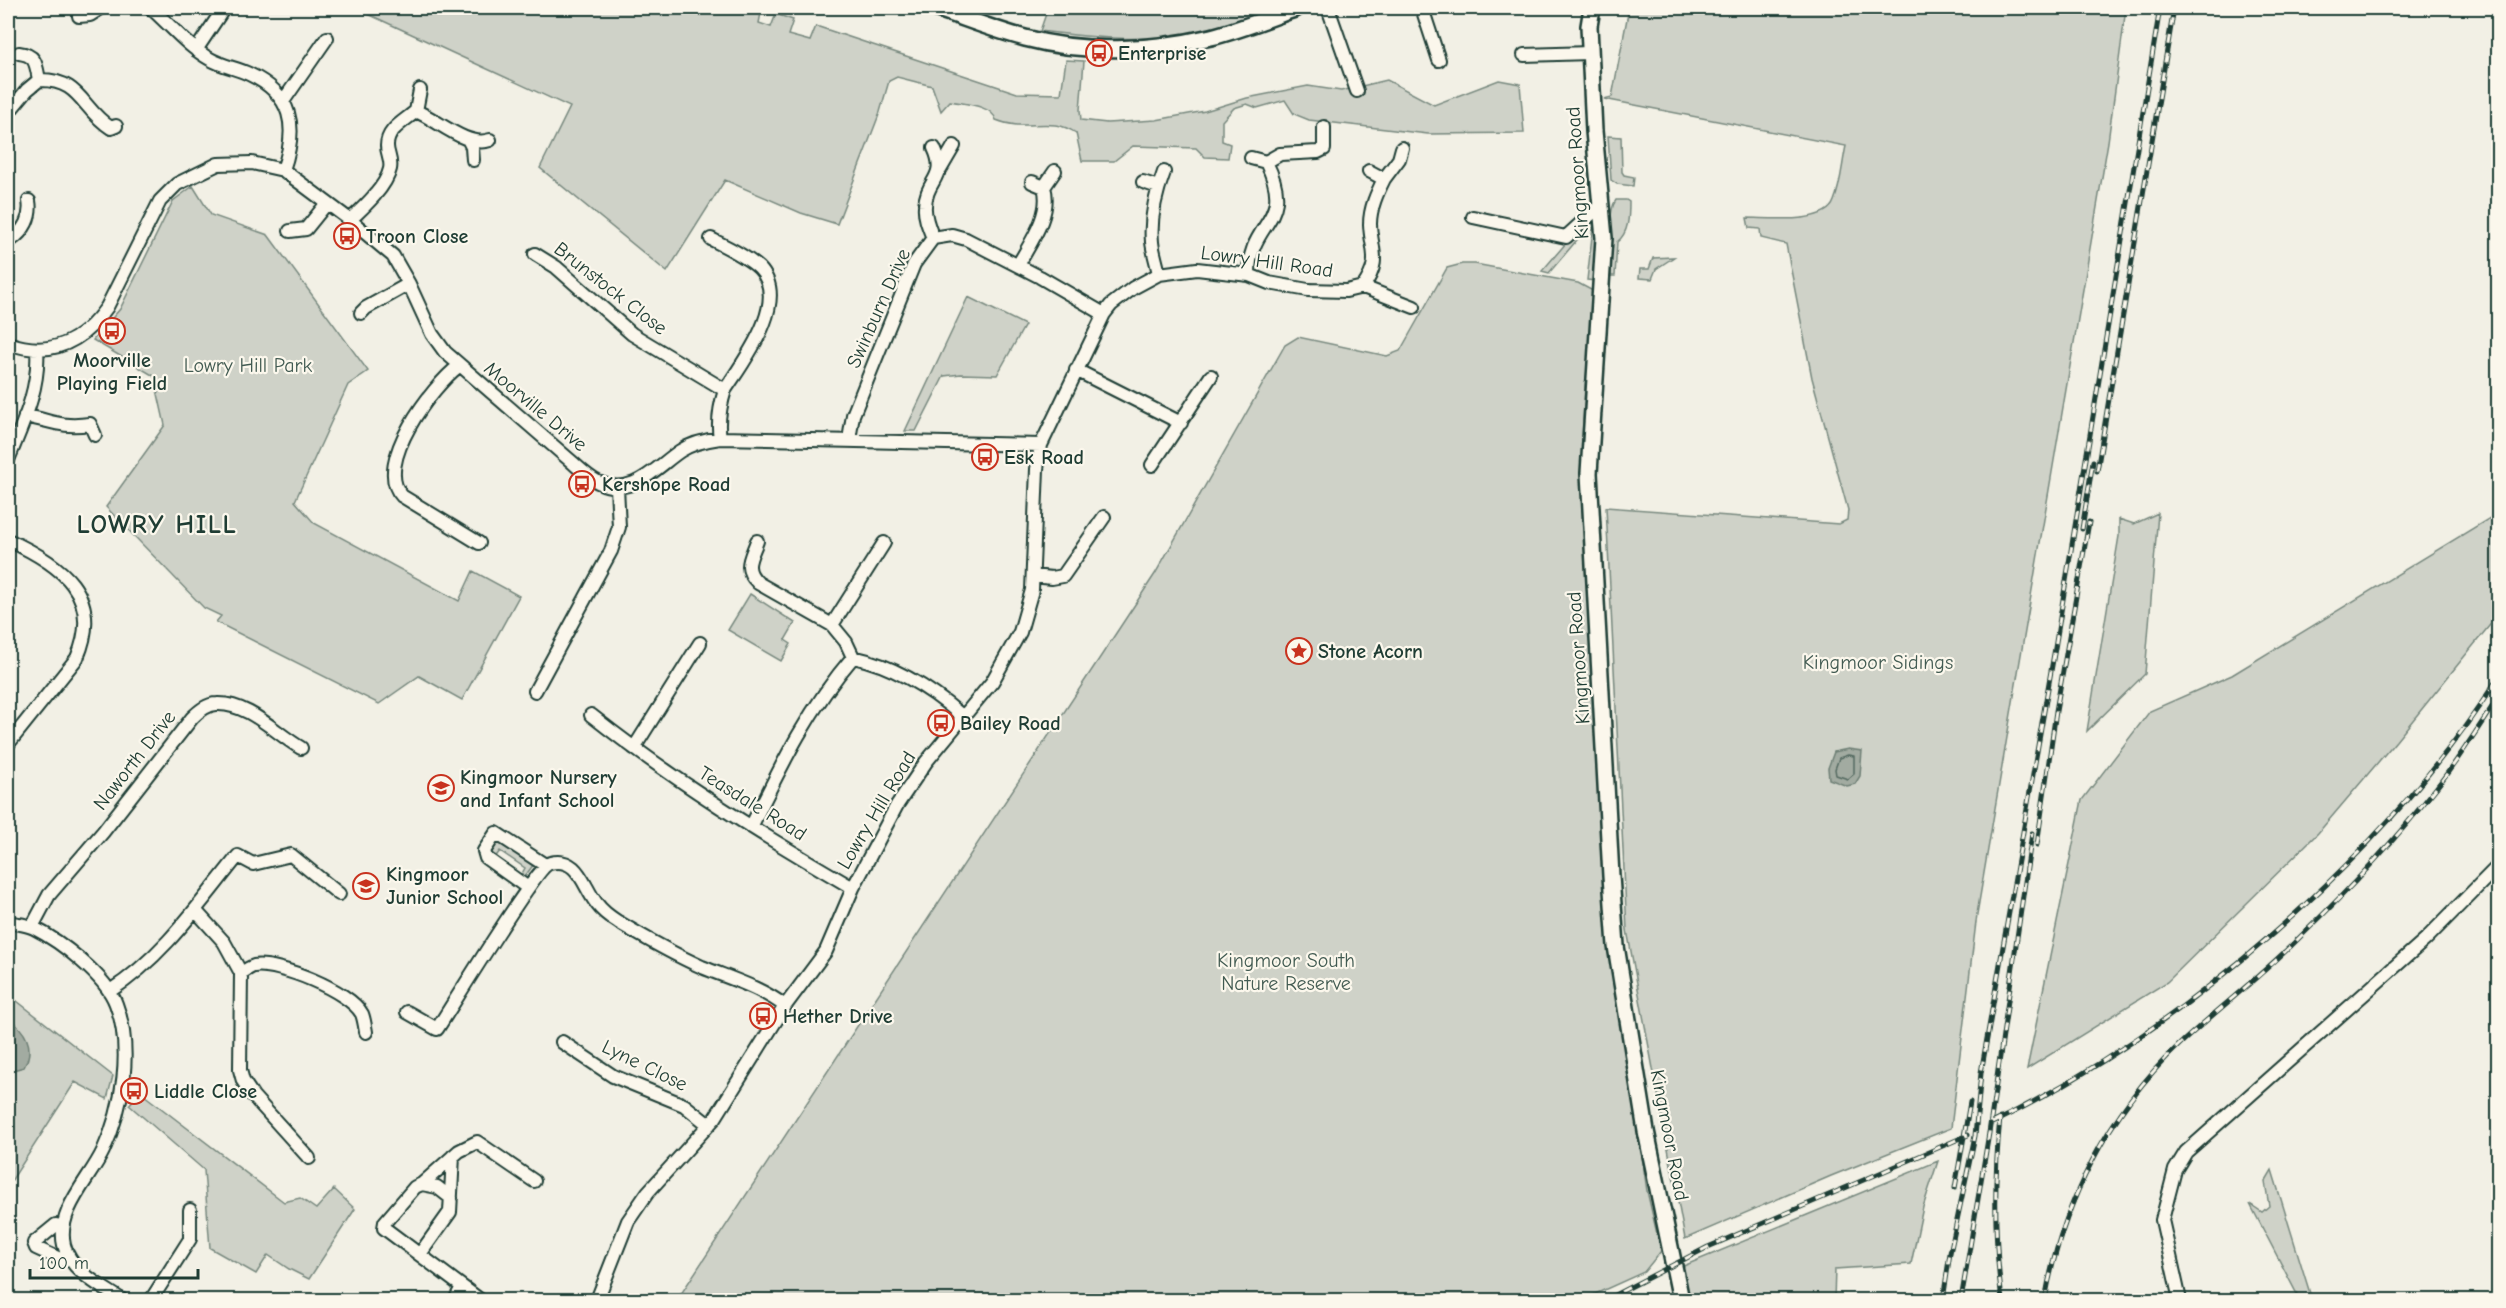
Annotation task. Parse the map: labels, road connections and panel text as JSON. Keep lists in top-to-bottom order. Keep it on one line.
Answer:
{"streets":{"street":["Kingmoor Road","Lowry Hill Road","Brunstock Close","Swinburn Drive","Moorville Drive","Naworth Drive","Teasdale Road","Lyne Close"]},"crossings":[["Lowry Hill Road","Swinburn Drive"],["Lowry Hill Road","Teasdale Road"],["Lowry Hill Road","Lyne Close"]],"districts":["LOWRY HILL"],"parks":["Lowry Hill Park","Kingmoor Sidings","Kingmoor South Nature Reserve"],"places":{"bus stop":["Enterprise","Troon Close","Moorville Playing Field","Esk Road","Kershope Road","Bailey Road","Hether Drive","Liddle Close"],"place":["Stone Acorn"],"school or university":["Kingmoor Nursery and Infant School","Kingmoor Junior School"]},"scale_bar":"100 m"}
